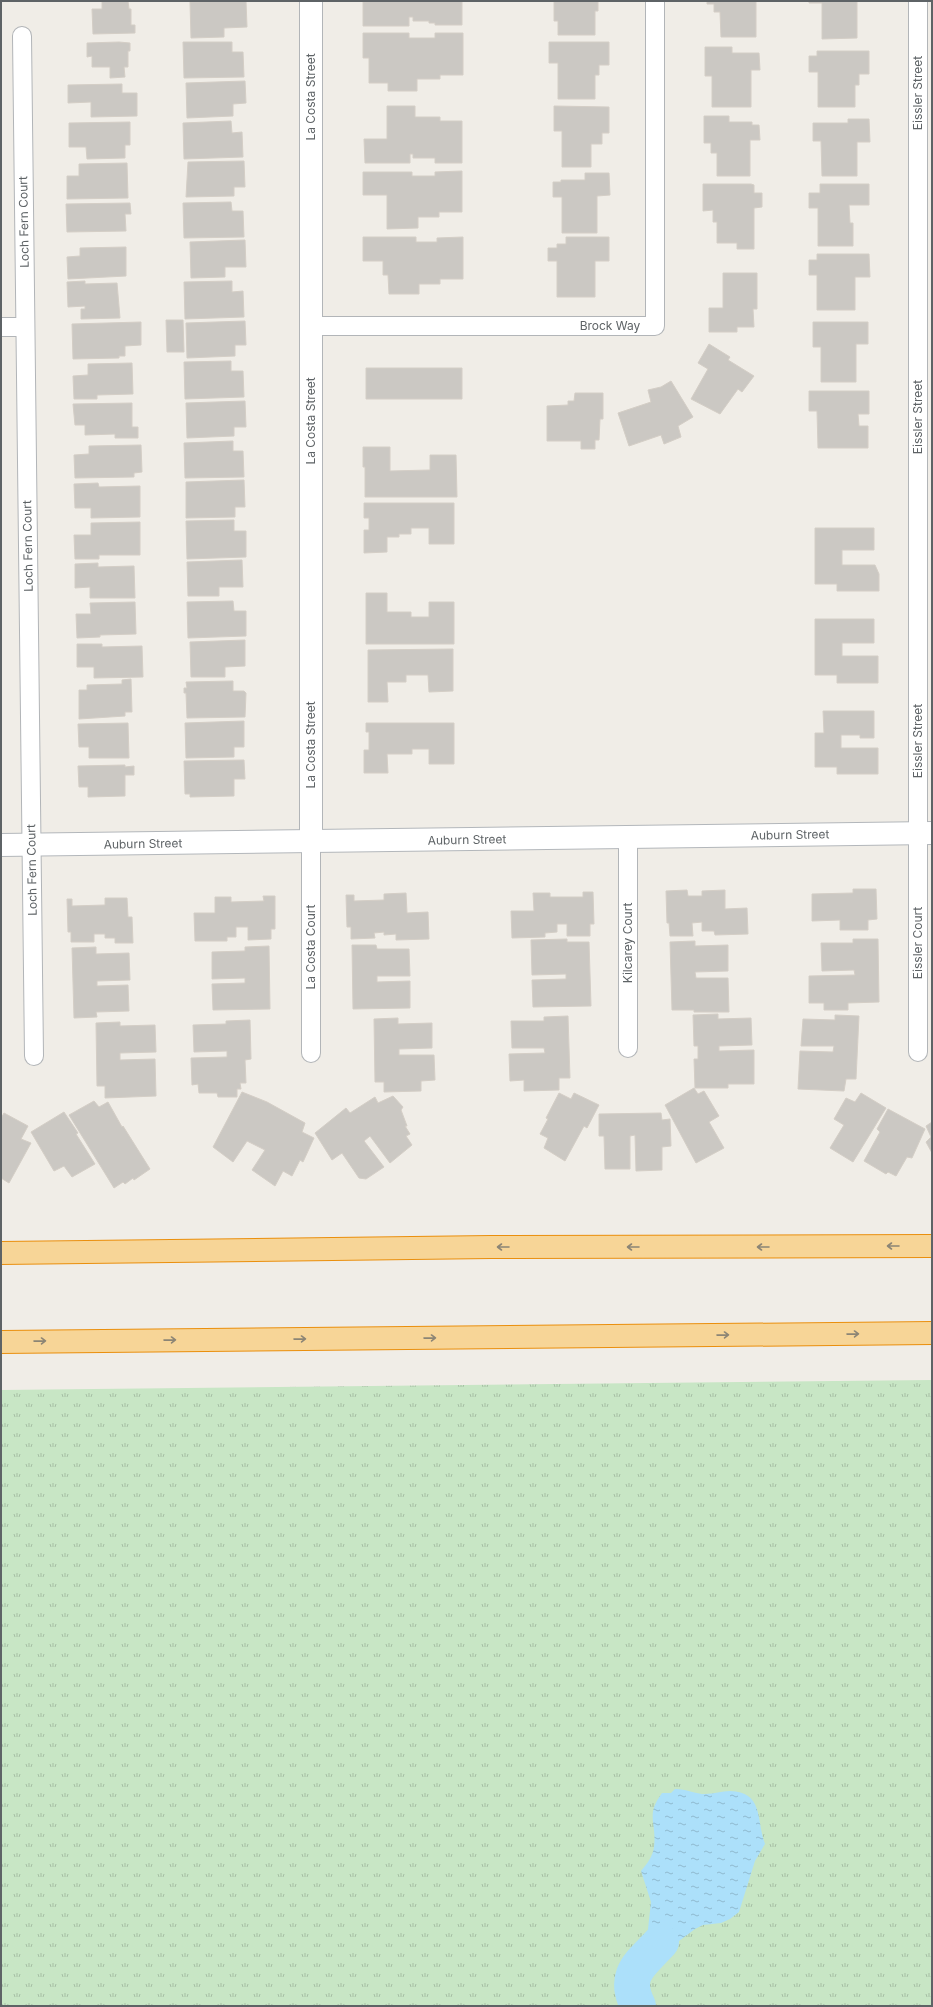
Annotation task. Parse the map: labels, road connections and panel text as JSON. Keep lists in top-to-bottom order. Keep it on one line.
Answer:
{"streets":{"main road":["La Costa Street","Auburn Street"],"street":["Eissler Street","Loch Fern Court","Brock Way","Kilcarey Court","Eissler Court","La Costa Court"]},"crossings":[["Eissler Street","Auburn Street"],["Eissler Street","Eissler Court"],["La Costa Street","Brock Way"],["La Costa Street","Auburn Street"],["La Costa Street","La Costa Court"],["Loch Fern Court","Auburn Street"],["Auburn Street","Kilcarey Court"],["Auburn Street","Eissler Court"],["Auburn Street","La Costa Court"]]}
